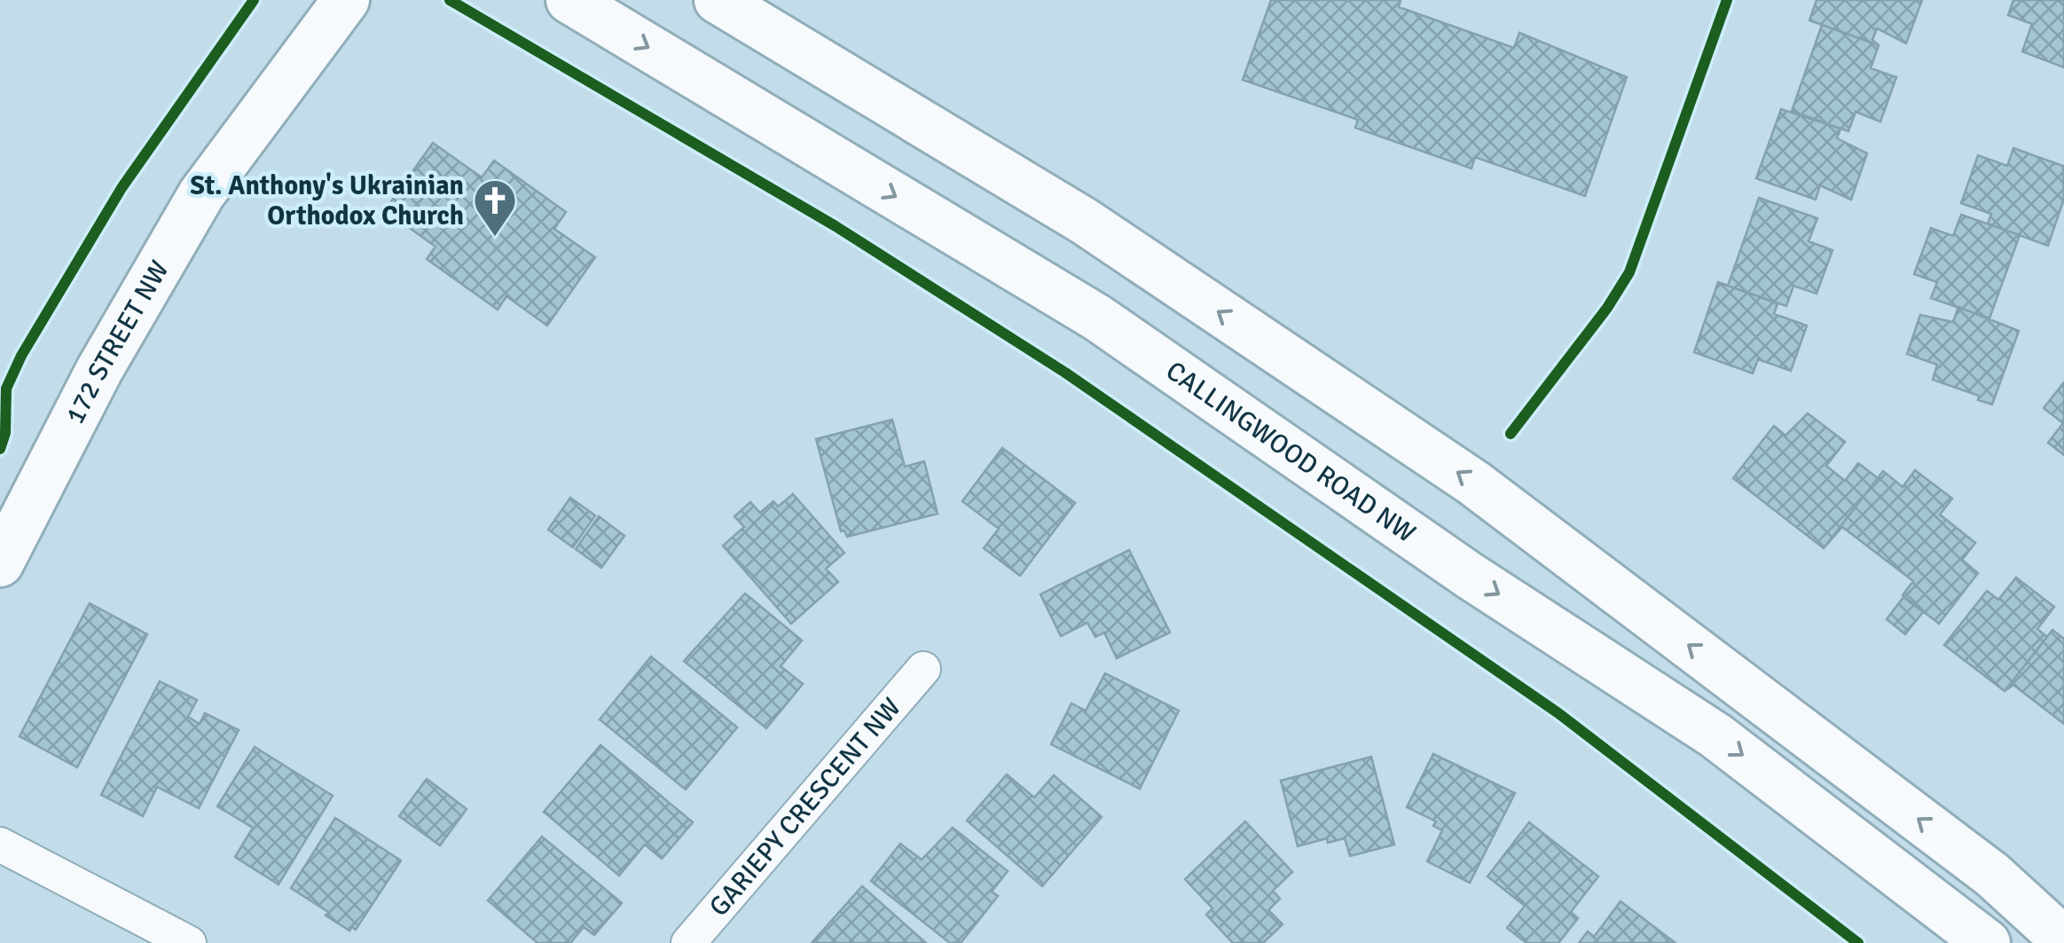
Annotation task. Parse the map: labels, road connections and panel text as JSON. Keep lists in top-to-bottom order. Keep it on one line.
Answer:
{"streets":{"main road":["172 STREET NW","CALLINGWOOD ROAD NW"],"street":["GARIEPY CRESCENT NW"]},"places":{"church":["St. Anthony's Ukrainian Orthodox Church"]}}
